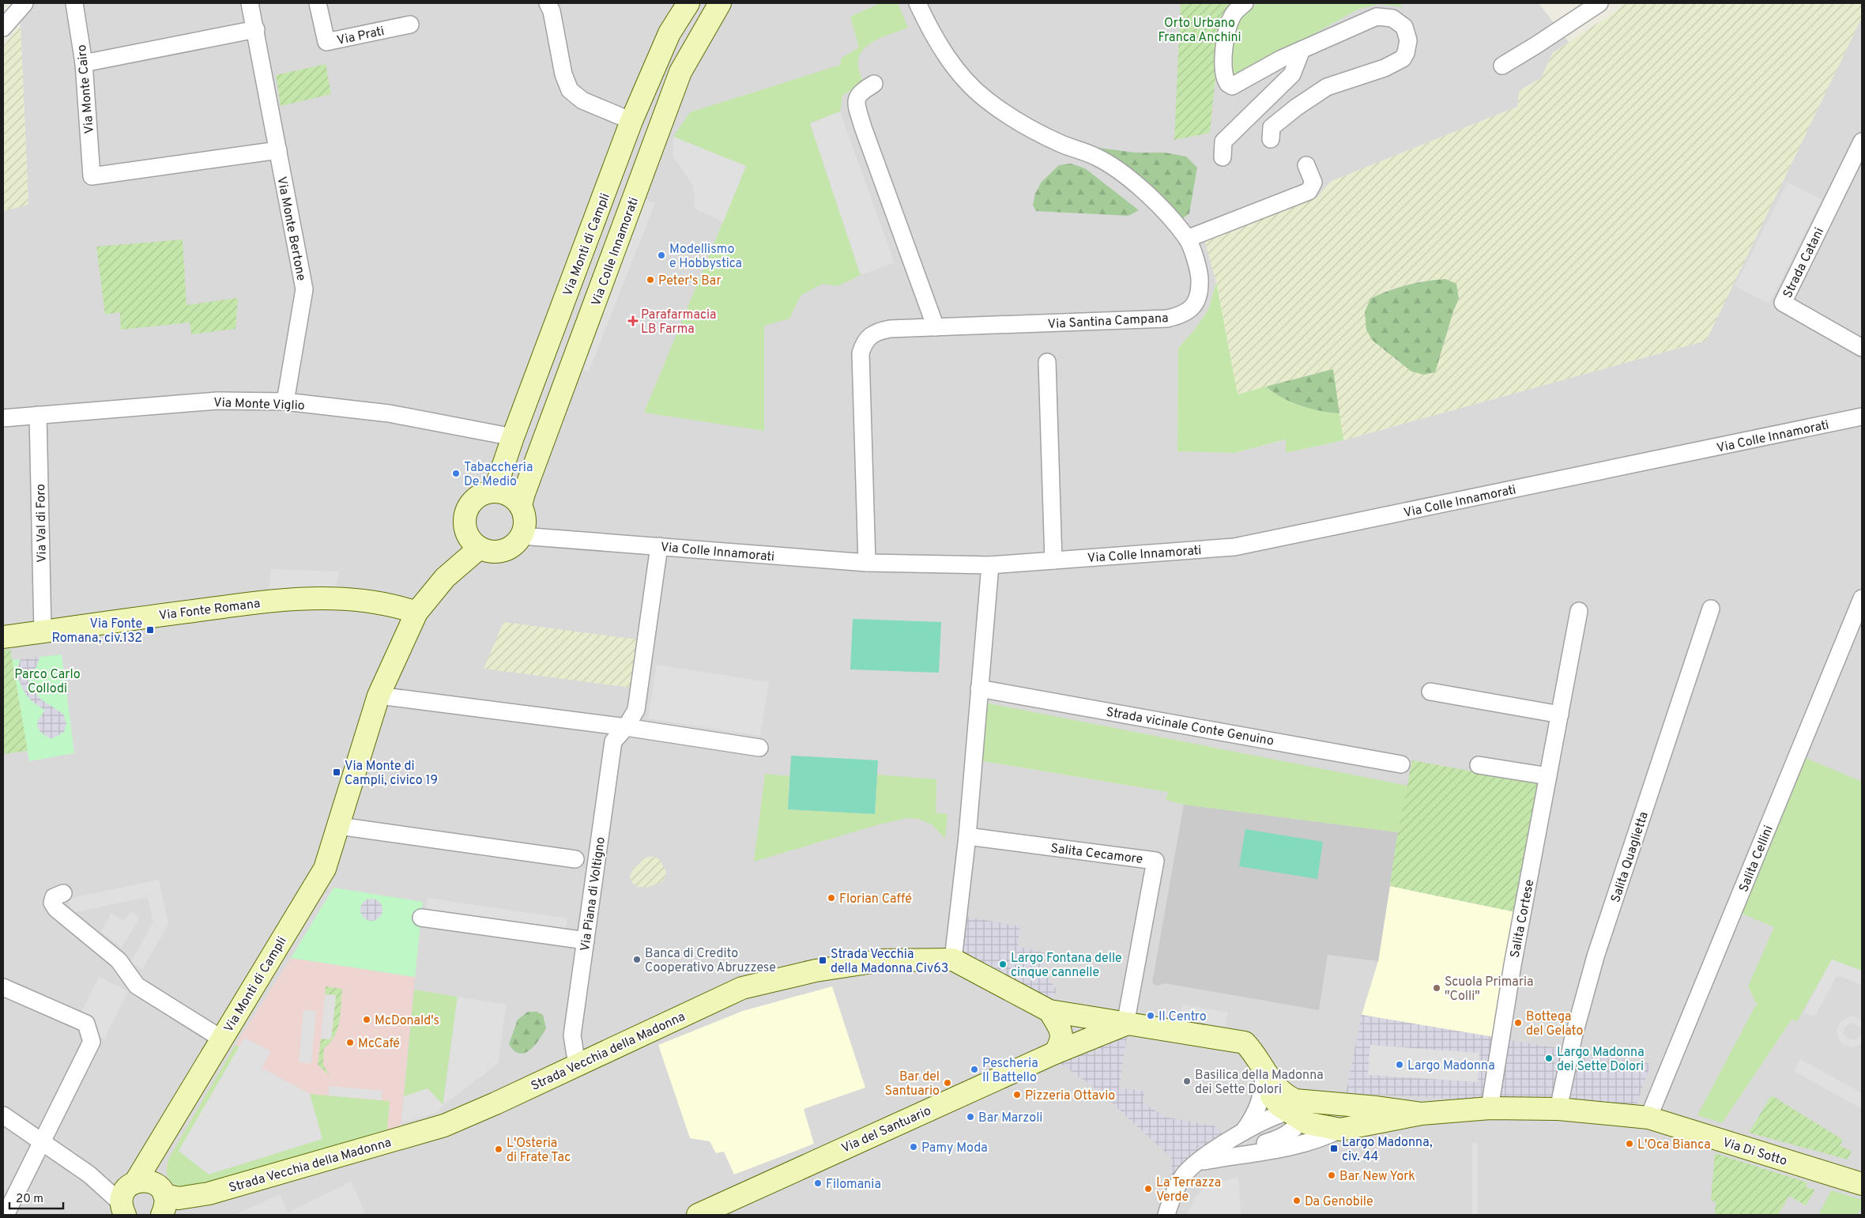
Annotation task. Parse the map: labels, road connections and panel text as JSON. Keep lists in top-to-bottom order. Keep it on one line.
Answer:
{"streets":{"street":["Via Prati","Via Monte Cairo","Via Monte Bertone","Via Monti di Campli","Via Colle Innamorati","Strada Catani","Via Santina Campana","Via Monte Viglio","Via Val di Foro","Via Fonte Romana","Strada vicinale Conte Genuino","Salita Cecamore","Salita Quaglietta","Salita Cellini","Via Piana di Voltigno","Salita Cortese","Strada Vecchia della Madonna","Via del Santuario","Via Di Sotto"]},"crossings":[["Via Monte Cairo","Via Monte Bertone"],["Via Monte Bertone","Via Monte Viglio"],["Via Monti di Campli","Via Colle Innamorati"],["Via Monti di Campli","Via Monte Viglio"],["Via Monti di Campli","Via Fonte Romana"],["Via Monti di Campli","Strada Vecchia della Madonna"],["Via Colle Innamorati","Via Santina Campana"],["Via Colle Innamorati","Via Piana di Voltigno"],["Via Monte Viglio","Via Val di Foro"],["Via Val di Foro","Via Fonte Romana"],["Salita Cecamore","Strada Vecchia della Madonna"],["Salita Cecamore","Via del Santuario"],["Salita Cellini","Via Di Sotto"],["Via Piana di Voltigno","Strada Vecchia della Madonna"],["Strada Vecchia della Madonna","Via del Santuario"]],"parks":["Orto Urbano Franca Anchini","Parco Carlo Collodi"],"places":{"other":["Modellismo e Hobbystica","Peter's Bar","Tabaccheria De Medio","Florian Caffé","Banca di Credito Cooperativo Abruzzese","Largo Fontana delle cinque cannelle","Scuola Primaria \"Colli\"","Il Centro","McDonald's","Bottega del Gelato","McCafé","Largo Madonna dei Sette Dolori","Largo Madonna","Pescheria Il Battello","Basilica della Madonna dei Sette Dolori","Bar del Santuario","Pizzeria Ottavio","Bar Marzoli","L'Oca Bianca","Pamy Moda","L'Osteria di Frate Tac","Bar New York","Filomania","La Terrazza Verde","Da Genobile"],"health":["Parafarmacia LB Farma"],"transit":["Via Fonte Romana, civ.132","Via Monte di Campli, civico 19","Strada Vecchia della Madonna Civ63","Largo Madonna, civ. 44"]},"scale_bar":"20 m"}
